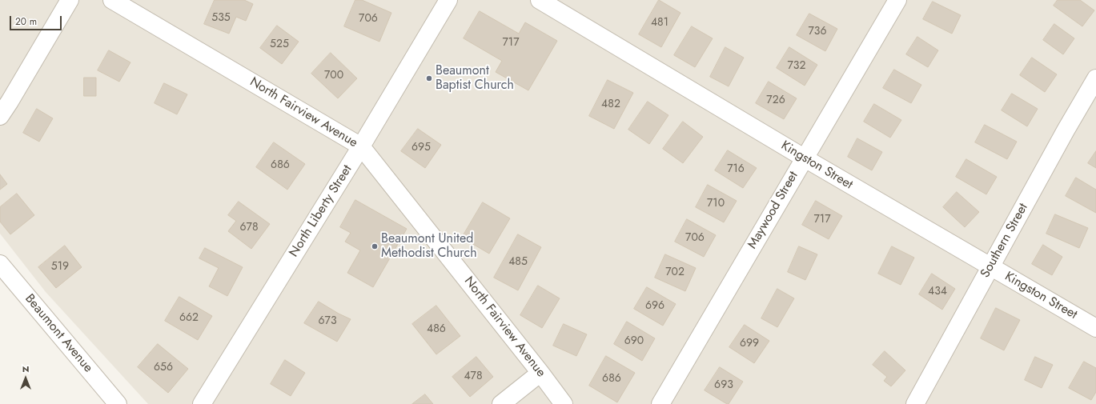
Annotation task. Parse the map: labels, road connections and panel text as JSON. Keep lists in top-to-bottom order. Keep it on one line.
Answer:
{"streets":{"street":["North Fairview Avenue","Kingston Street","Maywood Street","North Liberty Street","Southern Street","Beaumont Avenue"]},"crossings":[["North Fairview Avenue","North Liberty Street"],["Kingston Street","Maywood Street"],["Kingston Street","Southern Street"]],"places":["Beaumont Baptist Church","Beaumont United Methodist Church"],"house_numbers":["535","706","481","736","717","525","732","700","726","482","695","686","716","710","717","678","706","485","519","702","434","696","662","673","486","690","699","656","478","686","693"],"scale_bar":"20 m","north":"top"}
